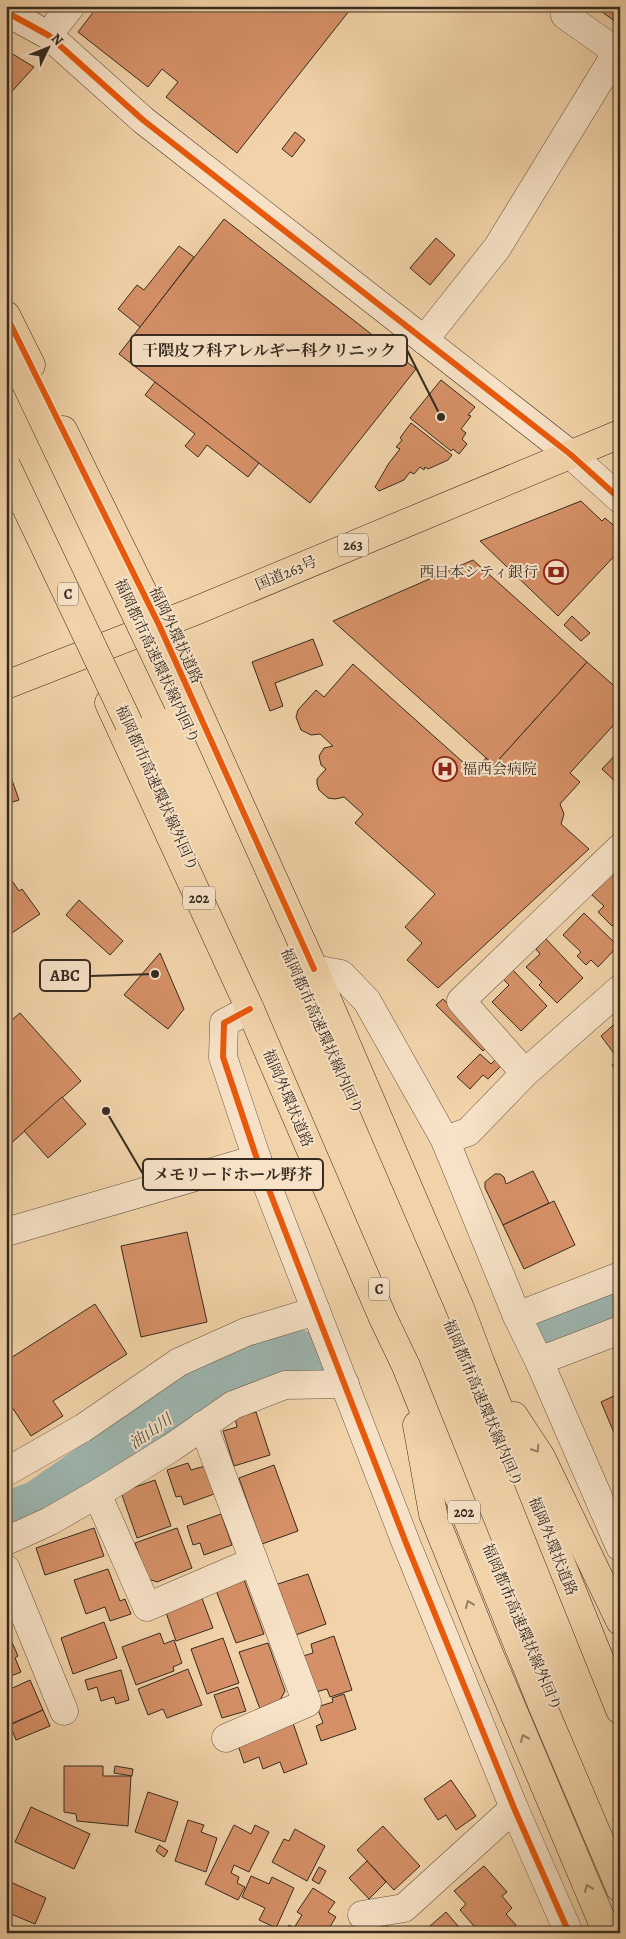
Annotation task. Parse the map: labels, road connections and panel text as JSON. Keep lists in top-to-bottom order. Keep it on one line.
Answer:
{"streets":{"highway":["263","国道263号","C","福岡外環状道路","福岡都市高速環状線内回り","福岡都市高速環状線外回り","202"]},"crossings":[["国道263号","福岡外環状道路"]],"water":["油山川"],"places":{"other":["干隈皮フ科アレルギー科クリニック","ABC","メモリードホール野芥"],"bank":["西日本シティ銀行"],"hospital":["福西会病院"]},"north":"top right"}
